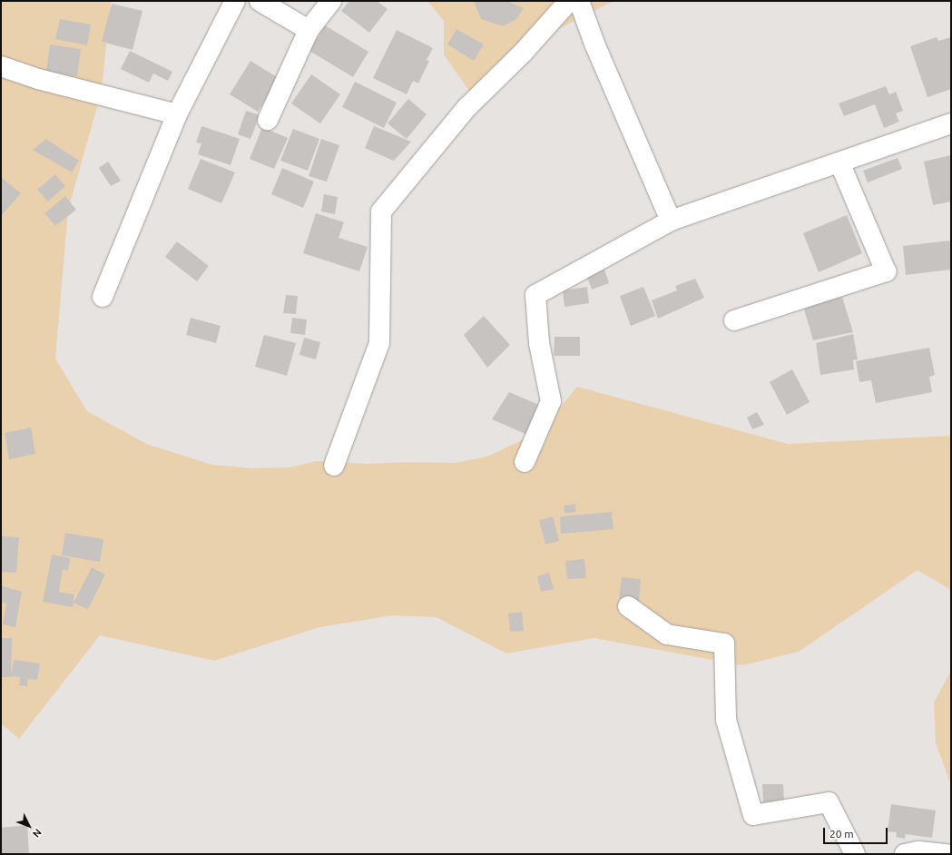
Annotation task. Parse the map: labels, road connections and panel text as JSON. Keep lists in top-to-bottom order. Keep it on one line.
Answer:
{"scale_bar":"20 m","north":"bottom right"}
